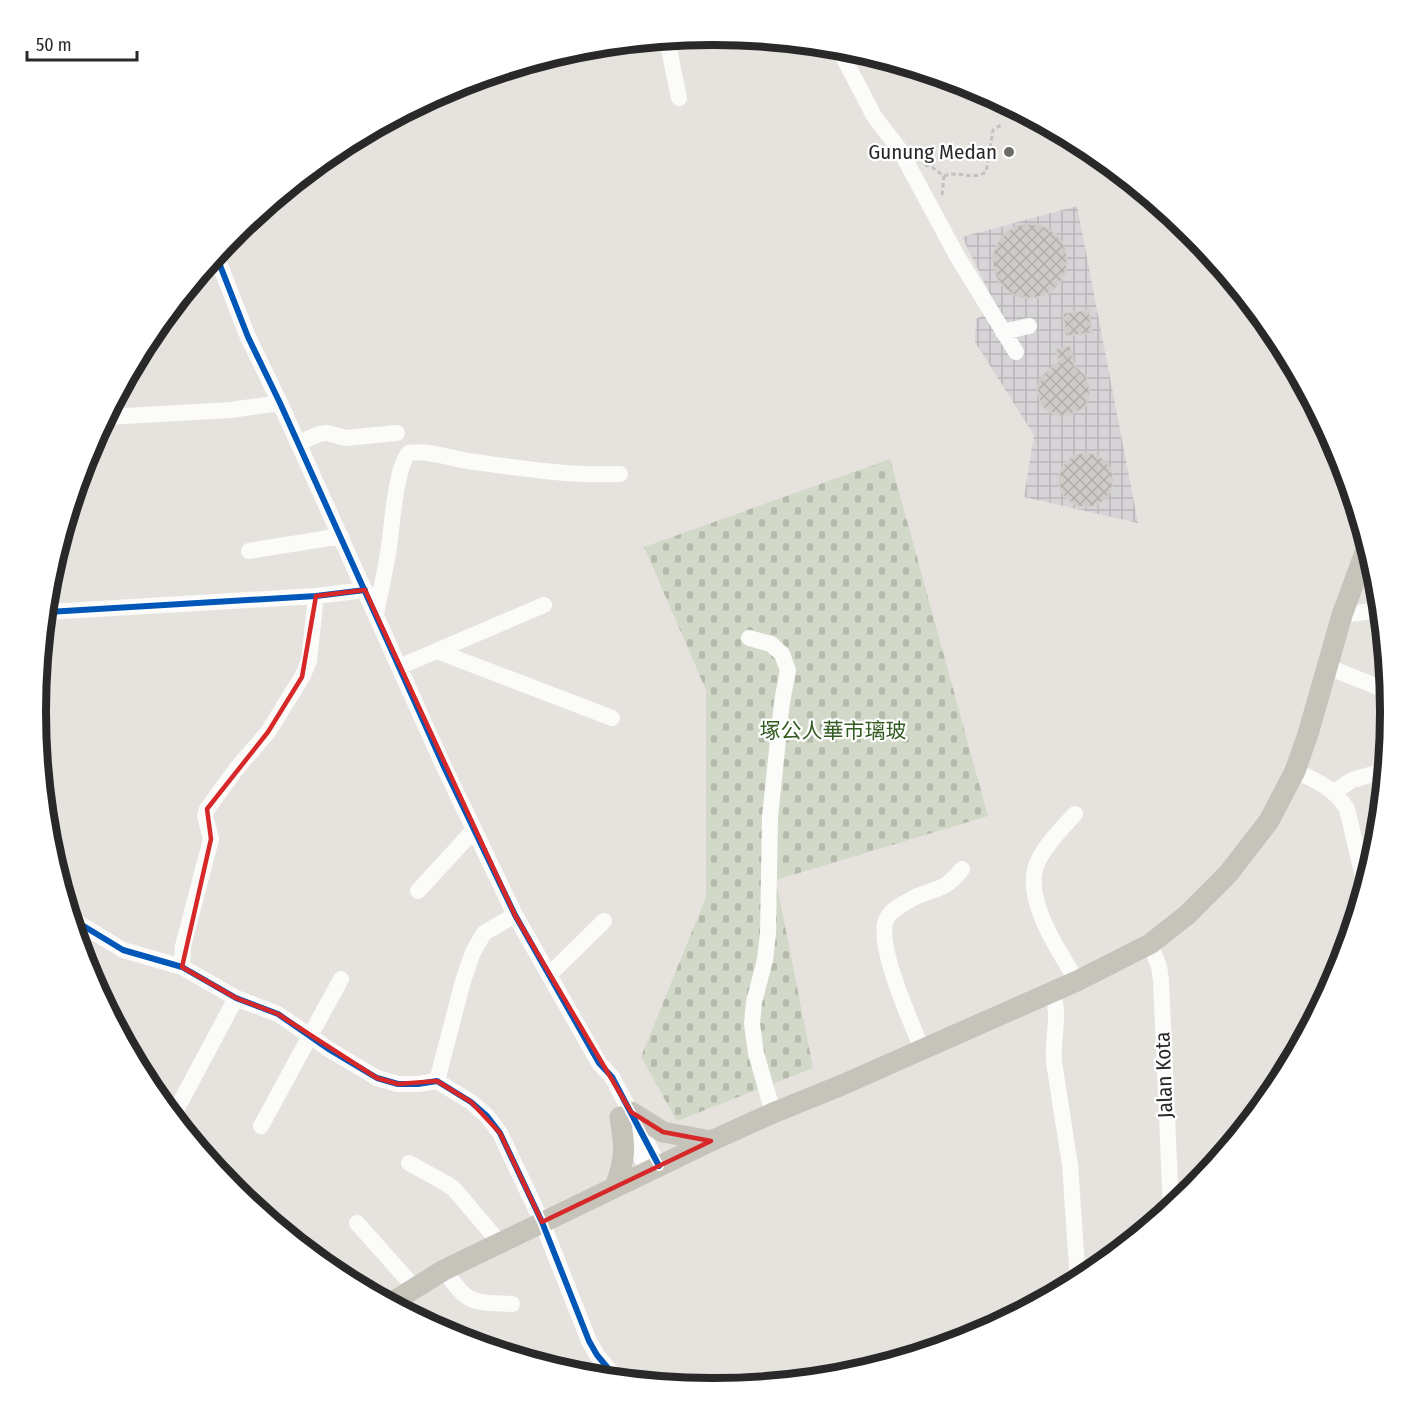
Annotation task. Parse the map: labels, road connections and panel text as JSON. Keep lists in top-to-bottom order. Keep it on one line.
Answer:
{"streets":{"street":["Jalan Kota"]},"parks":["塚公人華市璃玻"],"places":["Gunung Medan"],"scale_bar":"50 m"}
